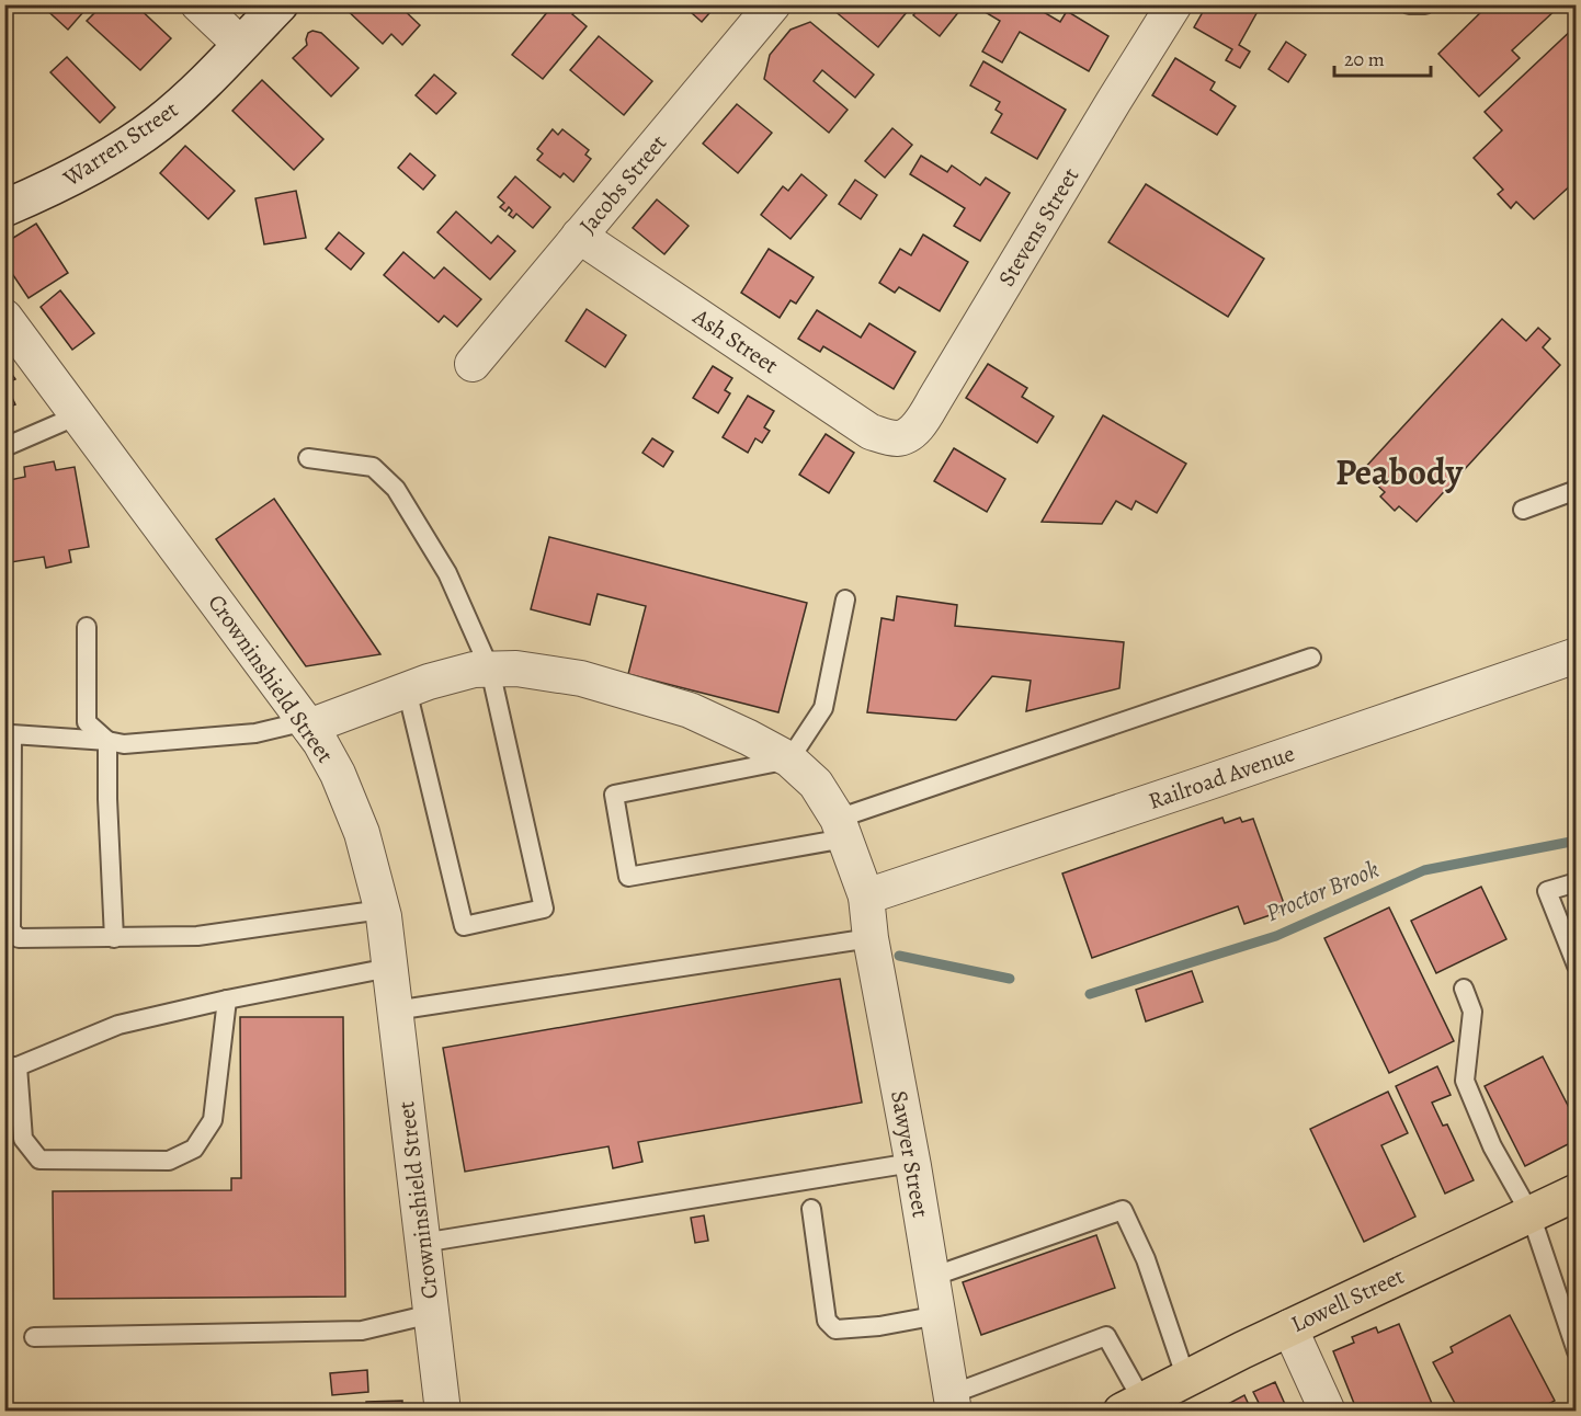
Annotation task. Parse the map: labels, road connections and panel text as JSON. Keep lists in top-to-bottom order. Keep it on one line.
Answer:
{"streets":{"main road":["Lowell Street"],"street":["Warren Street","Jacobs Street","Stevens Street","Ash Street","Crowninshield Street","Railroad Avenue","Sawyer Street"]},"crossings":[["Jacobs Street","Ash Street"],["Stevens Street","Ash Street"],["Crowninshield Street","Sawyer Street"],["Railroad Avenue","Sawyer Street"]],"districts":["Peabody"],"water":["Proctor Brook"],"scale_bar":"20 m"}
